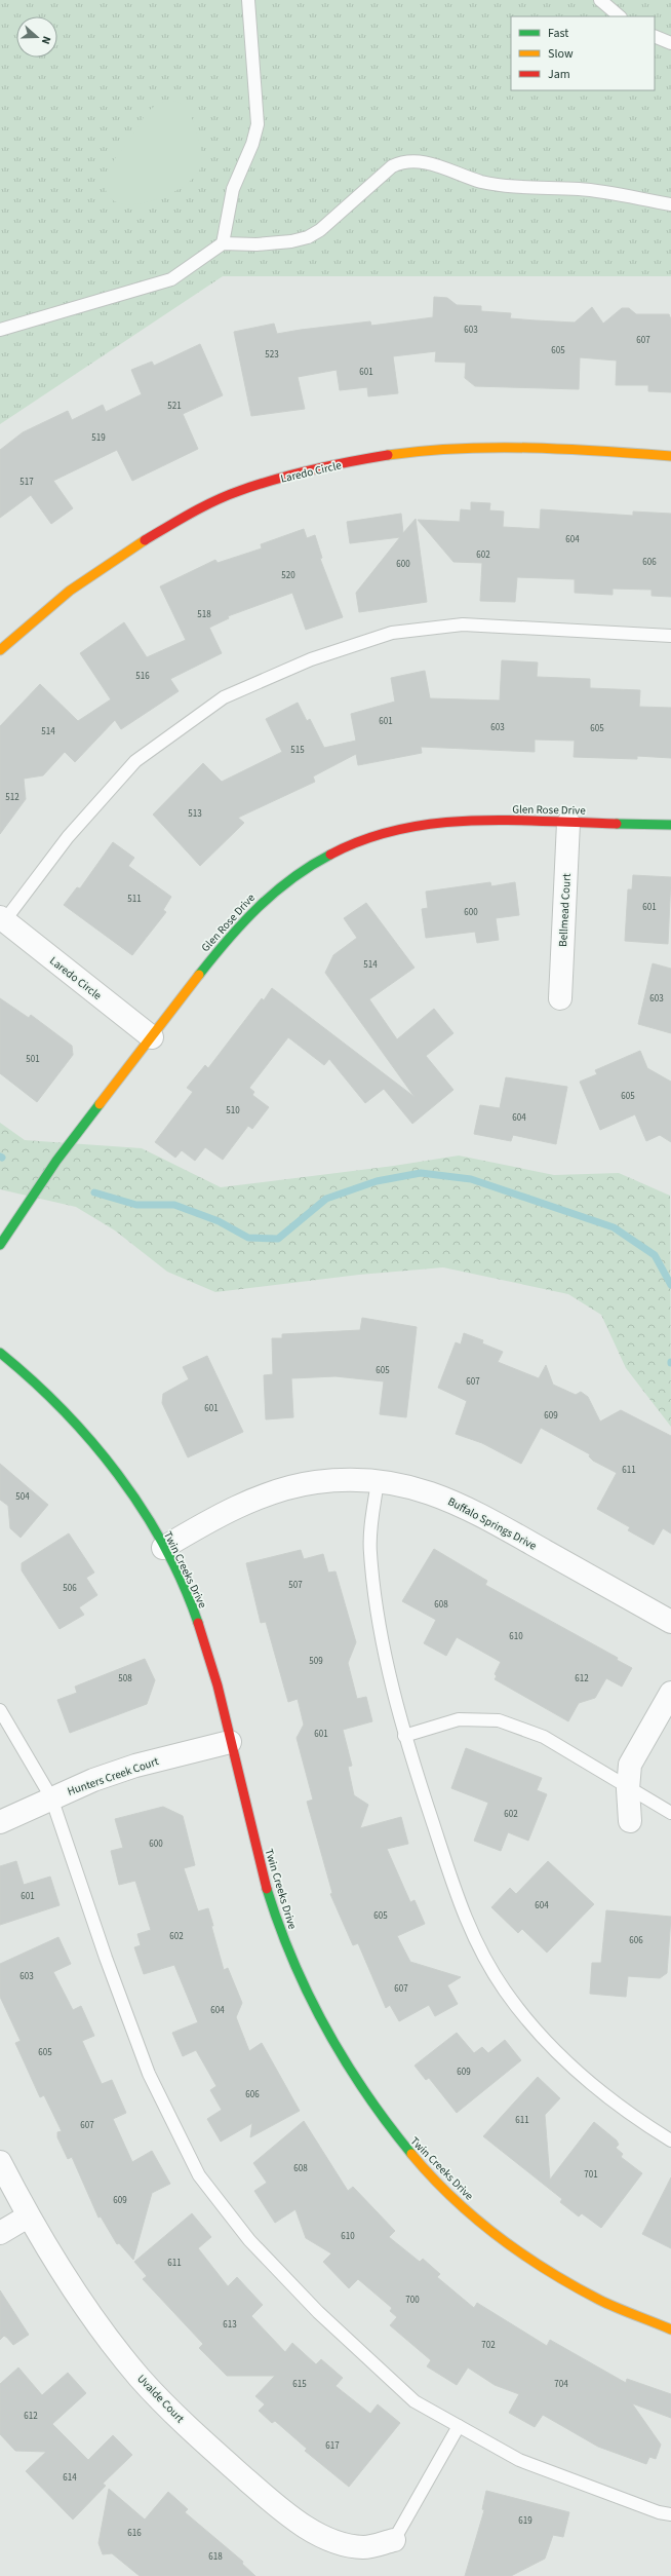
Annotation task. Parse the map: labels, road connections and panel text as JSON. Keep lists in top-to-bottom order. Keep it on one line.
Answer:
{"streets":{"street":["Laredo Circle","Glen Rose Drive","Bellmead Court","Buffalo Springs Drive","Twin Creeks Drive","Hunters Creek Court","Uvalde Court"]},"crossings":[["Laredo Circle","Glen Rose Drive"],["Glen Rose Drive","Bellmead Court"],["Buffalo Springs Drive","Twin Creeks Drive"],["Twin Creeks Drive","Hunters Creek Court"]],"house_numbers":["603","607","605","523","601","521","519","517","604","602","606","600","520","518","516","601","603","605","514","515","512","513","511","601","600","514","603","501","605","510","604","605","607","601","609","611","504","507","506","608","610","509","508","612","601","602","600","601","604","605","602","606","603","607","604","605","609","606","611","607","608","701","609","610","611","700","613","702","615","704","612","617","614","619","616","618"],"legend":["Fast","Slow","Jam"],"north":"right"}
